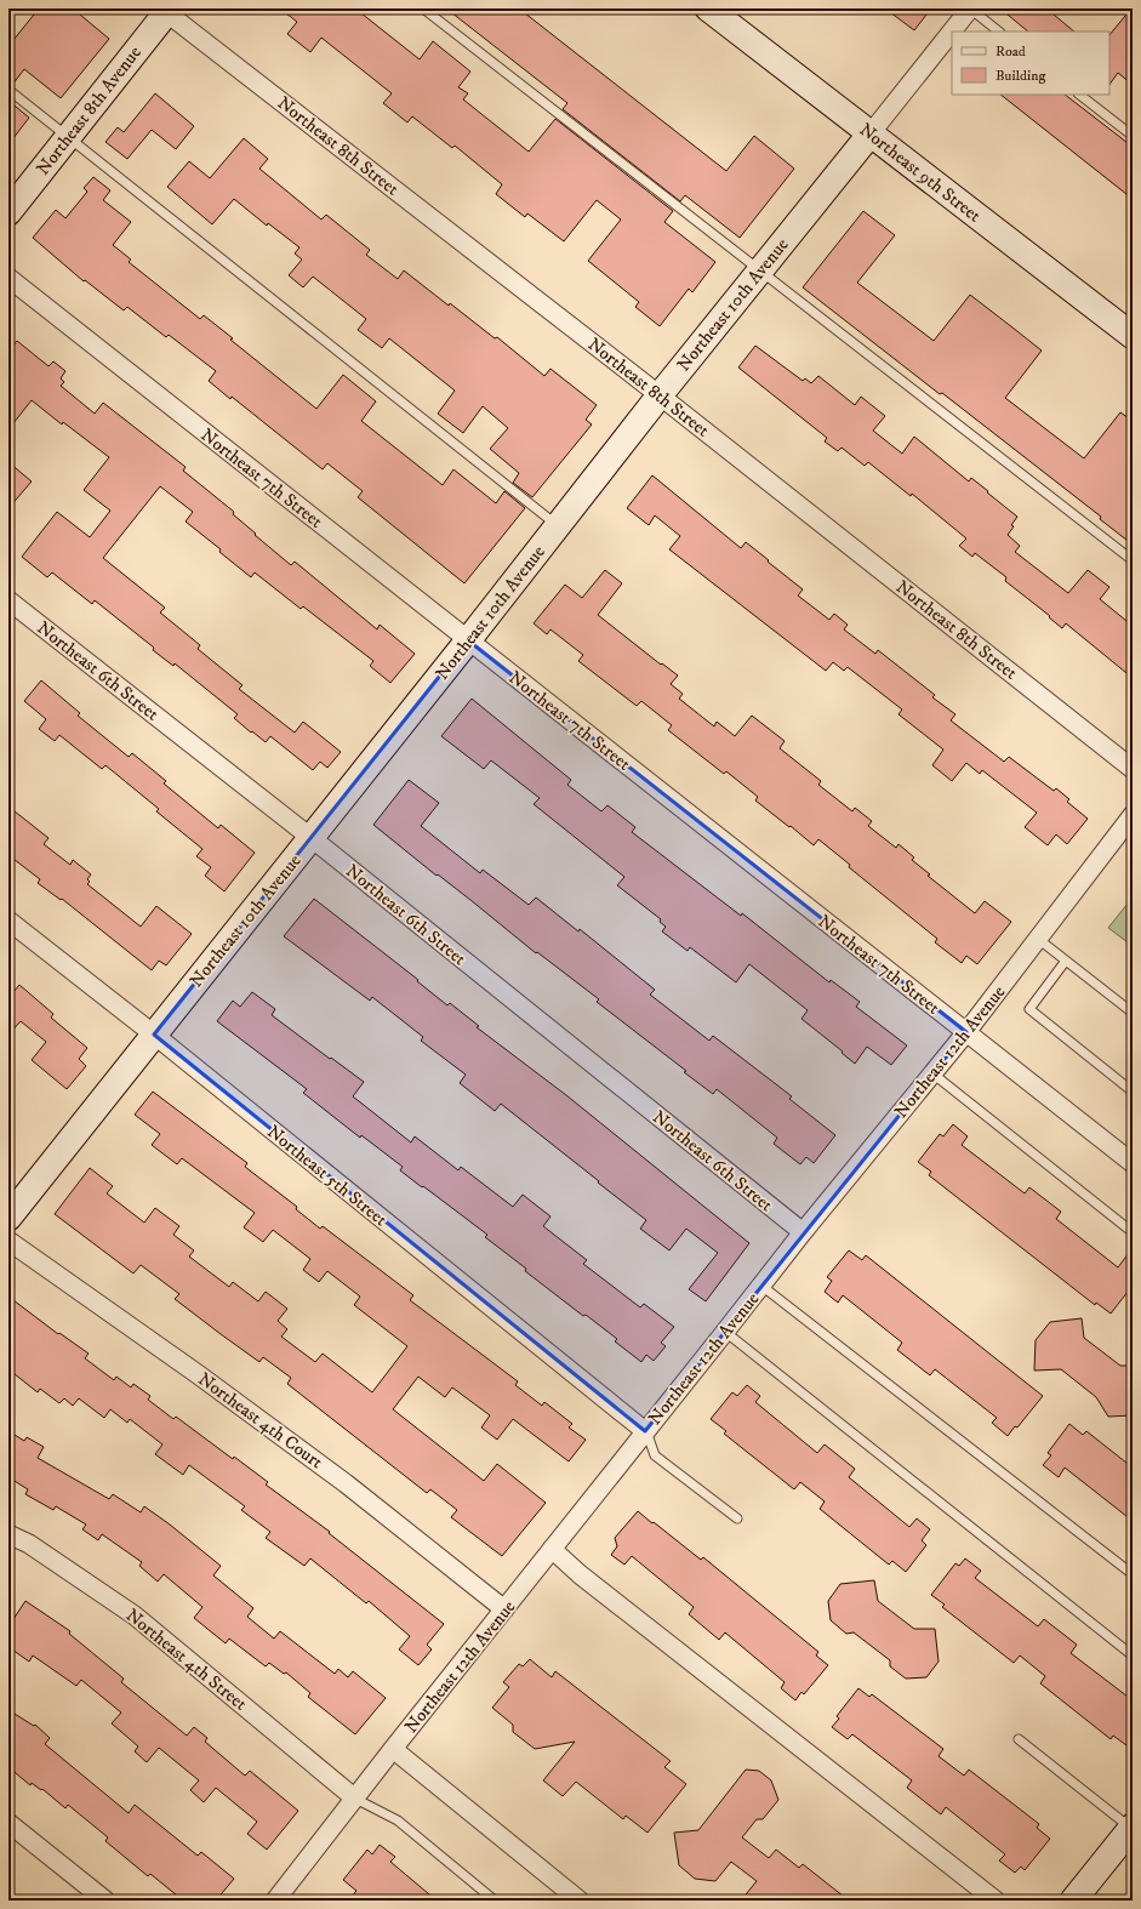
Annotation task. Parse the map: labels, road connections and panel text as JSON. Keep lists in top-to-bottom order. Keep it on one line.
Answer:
{"streets":{"street":["Northeast 8th Avenue","Northeast 8th Street","Northeast 9th Street","Northeast 10th Avenue","Northeast 7th Street","Northeast 6th Street","Northeast 12th Avenue","Northeast 5th Street","Northeast 4th Court","Northeast 4th Street"]},"crossings":[["Northeast 8th Avenue","Northeast 8th Street"],["Northeast 8th Street","Northeast 10th Avenue"],["Northeast 9th Street","Northeast 10th Avenue"],["Northeast 10th Avenue","Northeast 7th Street"],["Northeast 10th Avenue","Northeast 6th Street"],["Northeast 10th Avenue","Northeast 5th Street"],["Northeast 7th Street","Northeast 12th Avenue"],["Northeast 6th Street","Northeast 12th Avenue"],["Northeast 12th Avenue","Northeast 5th Street"],["Northeast 12th Avenue","Northeast 4th Court"],["Northeast 12th Avenue","Northeast 4th Street"]],"legend":["Road","Building"]}
